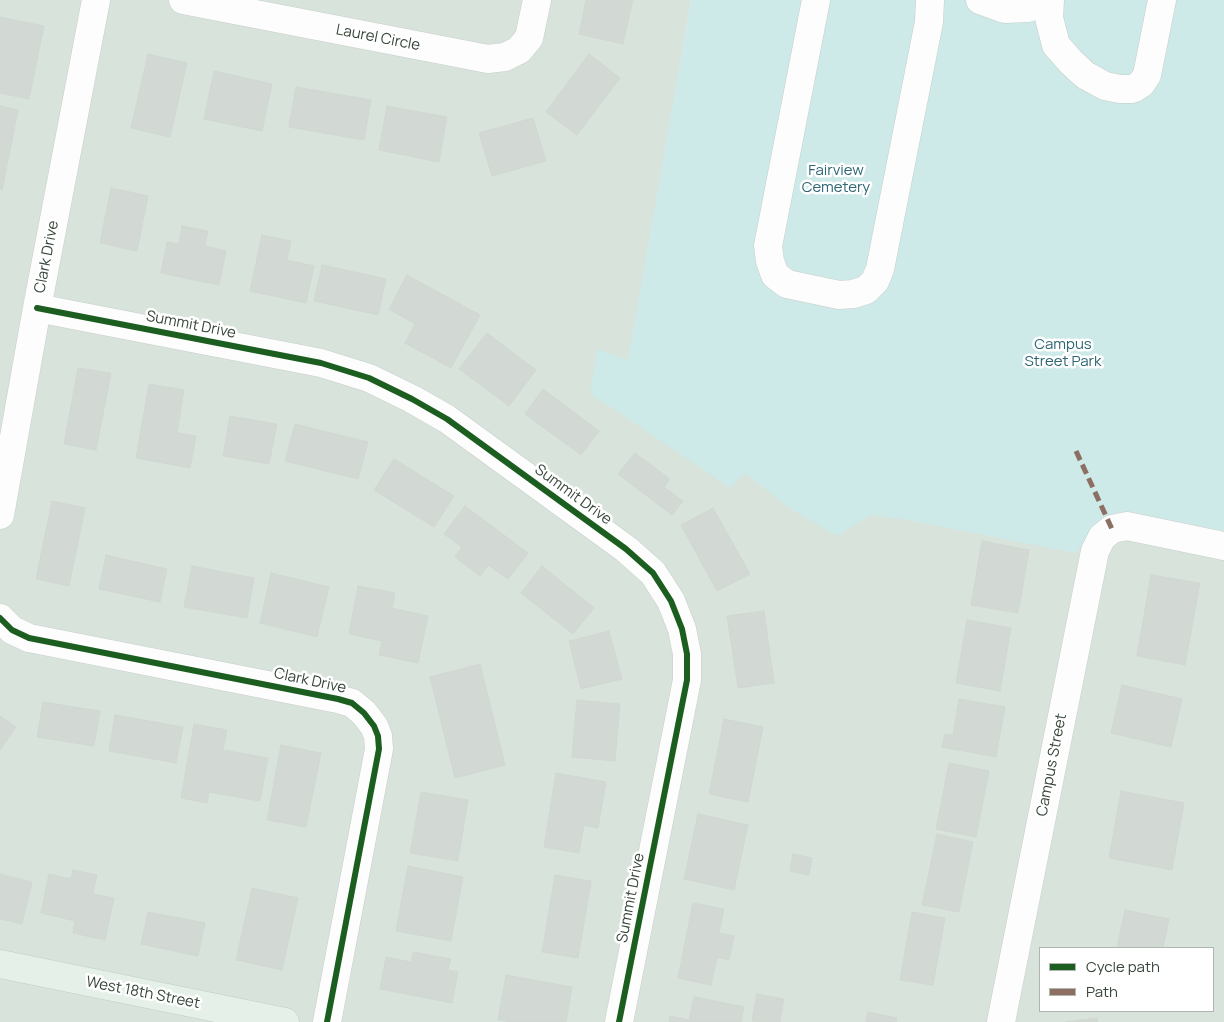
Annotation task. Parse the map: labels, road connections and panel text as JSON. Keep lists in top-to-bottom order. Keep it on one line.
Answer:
{"streets":{"main road":["West 18th Street"],"street":["Laurel Circle","Clark Drive","Summit Drive","Campus Street"]},"crossings":[["Clark Drive","Summit Drive"]],"parks":["Fairview Cemetery","Campus Street Park"],"legend":["Cycle path","Path"]}
